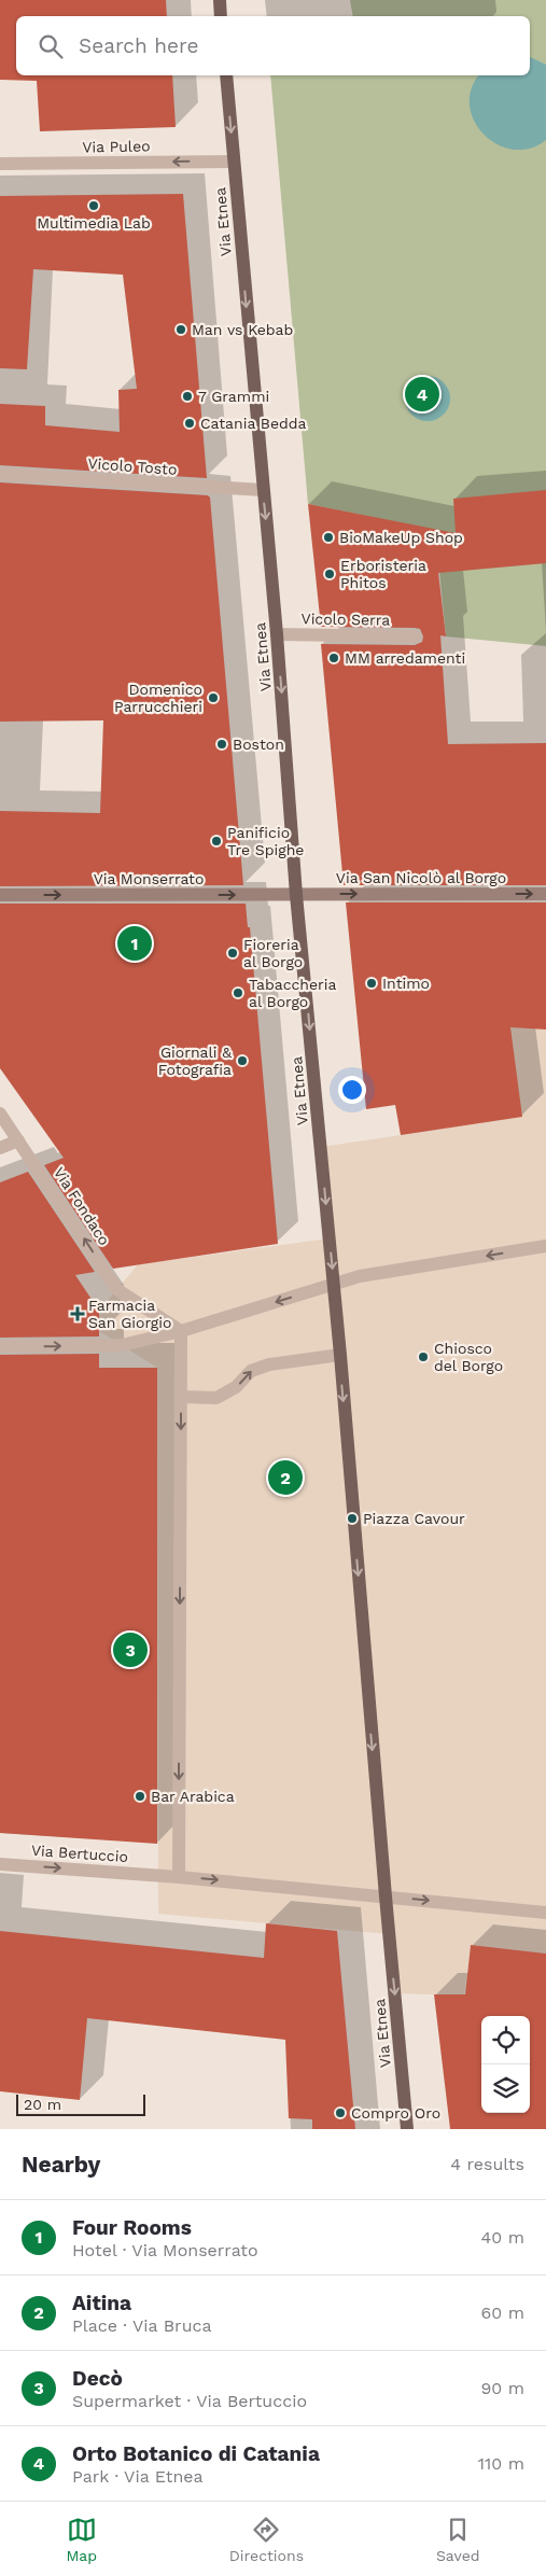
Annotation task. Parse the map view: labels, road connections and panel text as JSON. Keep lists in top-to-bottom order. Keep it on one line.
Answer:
{"streets":{"main road":["Via Etnea","Via San Nicolò al Borgo","Via Monserrato"],"street":["Via Puleo","Vicolo Tosto","Vicolo Serra","Via Fondaco","Via Bertuccio"]},"crossings":[["Via Puleo","Via Etnea"],["Via Etnea","Vicolo Tosto"],["Via Etnea","Vicolo Serra"],["Via Etnea","Via San Nicolò al Borgo"],["Via Etnea","Via Monserrato"],["Via Etnea","Via Bertuccio"],["Via San Nicolò al Borgo","Via Monserrato"]],"one_way":["Via Puleo","Via Etnea","Via San Nicolò al Borgo","Via Monserrato","Via Fondaco","Via Bertuccio"],"places":{"other":["Multimedia Lab","Man vs Kebab","7 Grammi","Catania Bedda","BioMakeUp Shop","Erboristeria Phitos","MM arredamenti","Domenico Parrucchieri","Boston","Panificio Tre Spighe","Fioreria al Borgo","Intimo","Tabaccheria al Borgo","Giornali & Fotografia","Chiosco del Borgo","Piazza Cavour","Bar Arabica","Compro Oro"],"health":["Farmacia San Giorgio"]},"scale_bar":"20 m","page":{"search":"Search here","pins":["4","1","2","3"],"scale":"20 m","heading":["Nearby","4 results"],"list":[{"mark":"1","name":"Four Rooms","note":"Hotel · Via Monserrato","value":"40 m"},{"mark":"2","name":"Aitina","note":"Place · Via Bruca","value":"60 m"},{"mark":"3","name":"Decò","note":"Supermarket · Via Bertuccio","value":"90 m"},{"mark":"4","name":"Orto Botanico di Catania","note":"Park · Via Etnea","value":"110 m"}],"nav":["Map","Directions","Saved"]}}
